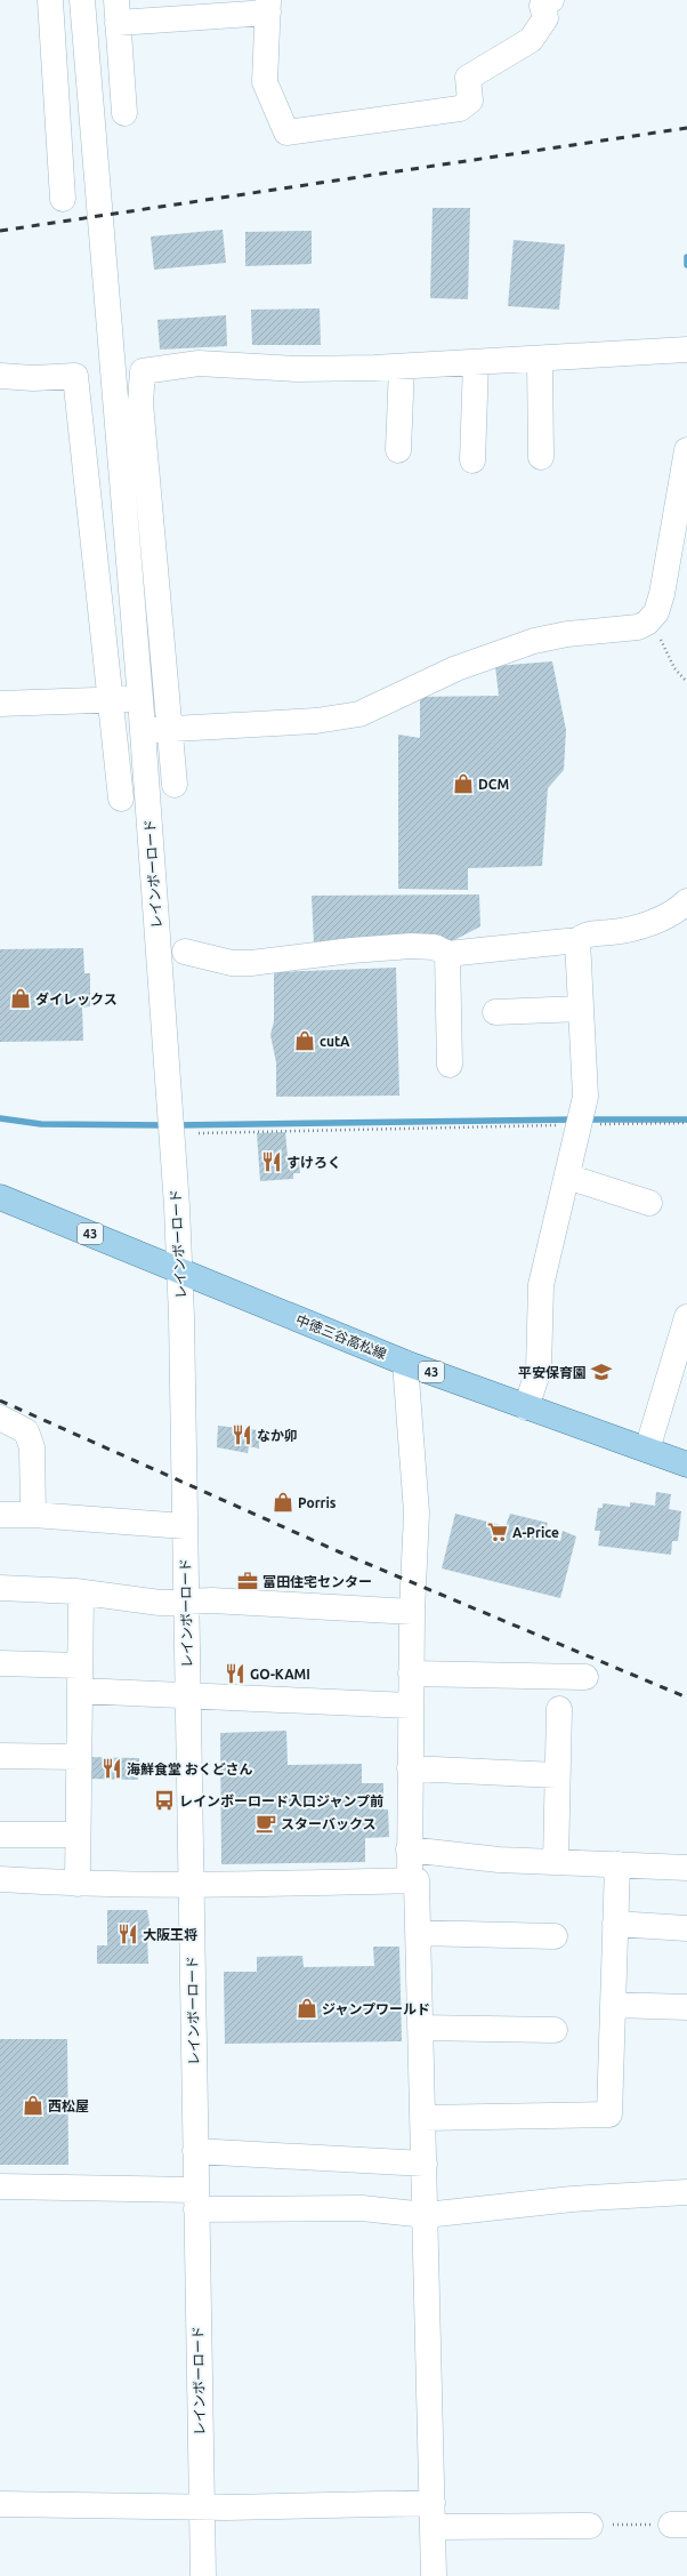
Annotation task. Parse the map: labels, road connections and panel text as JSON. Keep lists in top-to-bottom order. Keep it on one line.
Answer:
{"streets":{"main road":["43","中徳三谷高松線"],"street":["レインボーロード"]},"crossings":[["レインボーロード","中徳三谷高松線"]],"places":{"shop":["DCM","ダイレックス","cutA","Porris","ジャンプワールド","西松屋"],"restaurant":["すけろく","なか卯","GO-KAMI","海鮮食堂 おくどさん","大阪王将"],"school or university":["平安保育園"],"supermarket":["A-Price"],"office":["富田住宅センター"],"bus stop":["レインボーロード入口ジャンプ前"],"cafe":["スターバックス"]}}
